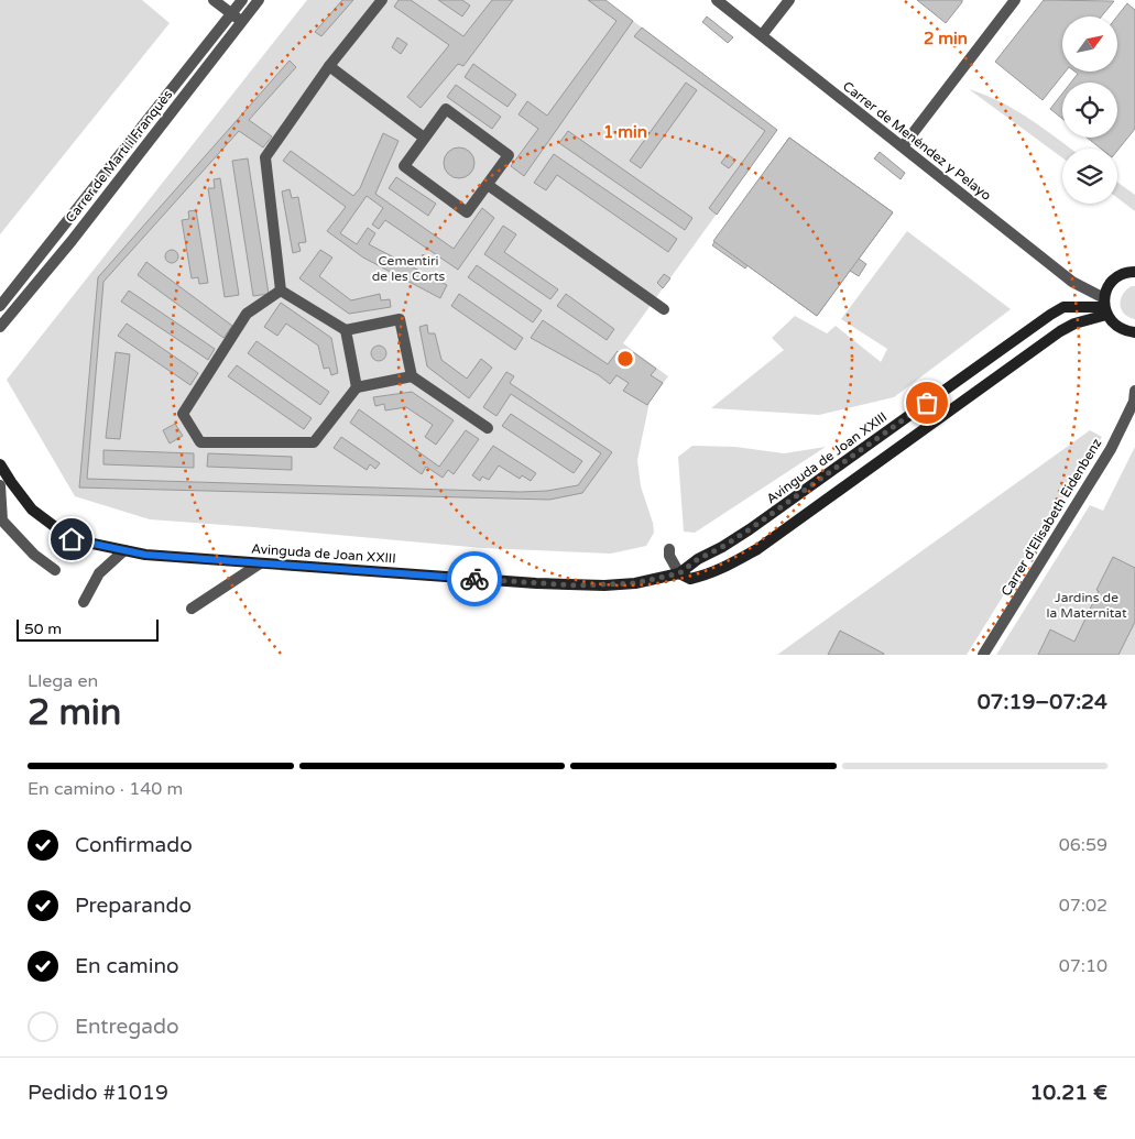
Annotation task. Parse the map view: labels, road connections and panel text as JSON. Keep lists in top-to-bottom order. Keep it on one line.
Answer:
{"streets":{"street":["Carrer de Menéndez y Pelayo","Carrer de Martí i Franquès","Avinguda de Joan XXIII","Carrer d'Elisabeth Eidenbenz"]},"crossings":[["Carrer de Menéndez y Pelayo","Avinguda de Joan XXIII"]],"parks":["Cementiri de les Corts","Jardins de la Maternitat"],"scale_bar":"50 m","north":"top right","page":{"scale":"50 m","heading":["2 min","Llega en","07:19–07:24"],"panel":["Pedido #1019","10.21 €"],"bar":"En camino · 140 m","list":[["Confirmado","06:59"],["Preparando","07:02"],["En camino","07:10"],"Entregado"]},"rings":["2 min","1 min"]}
